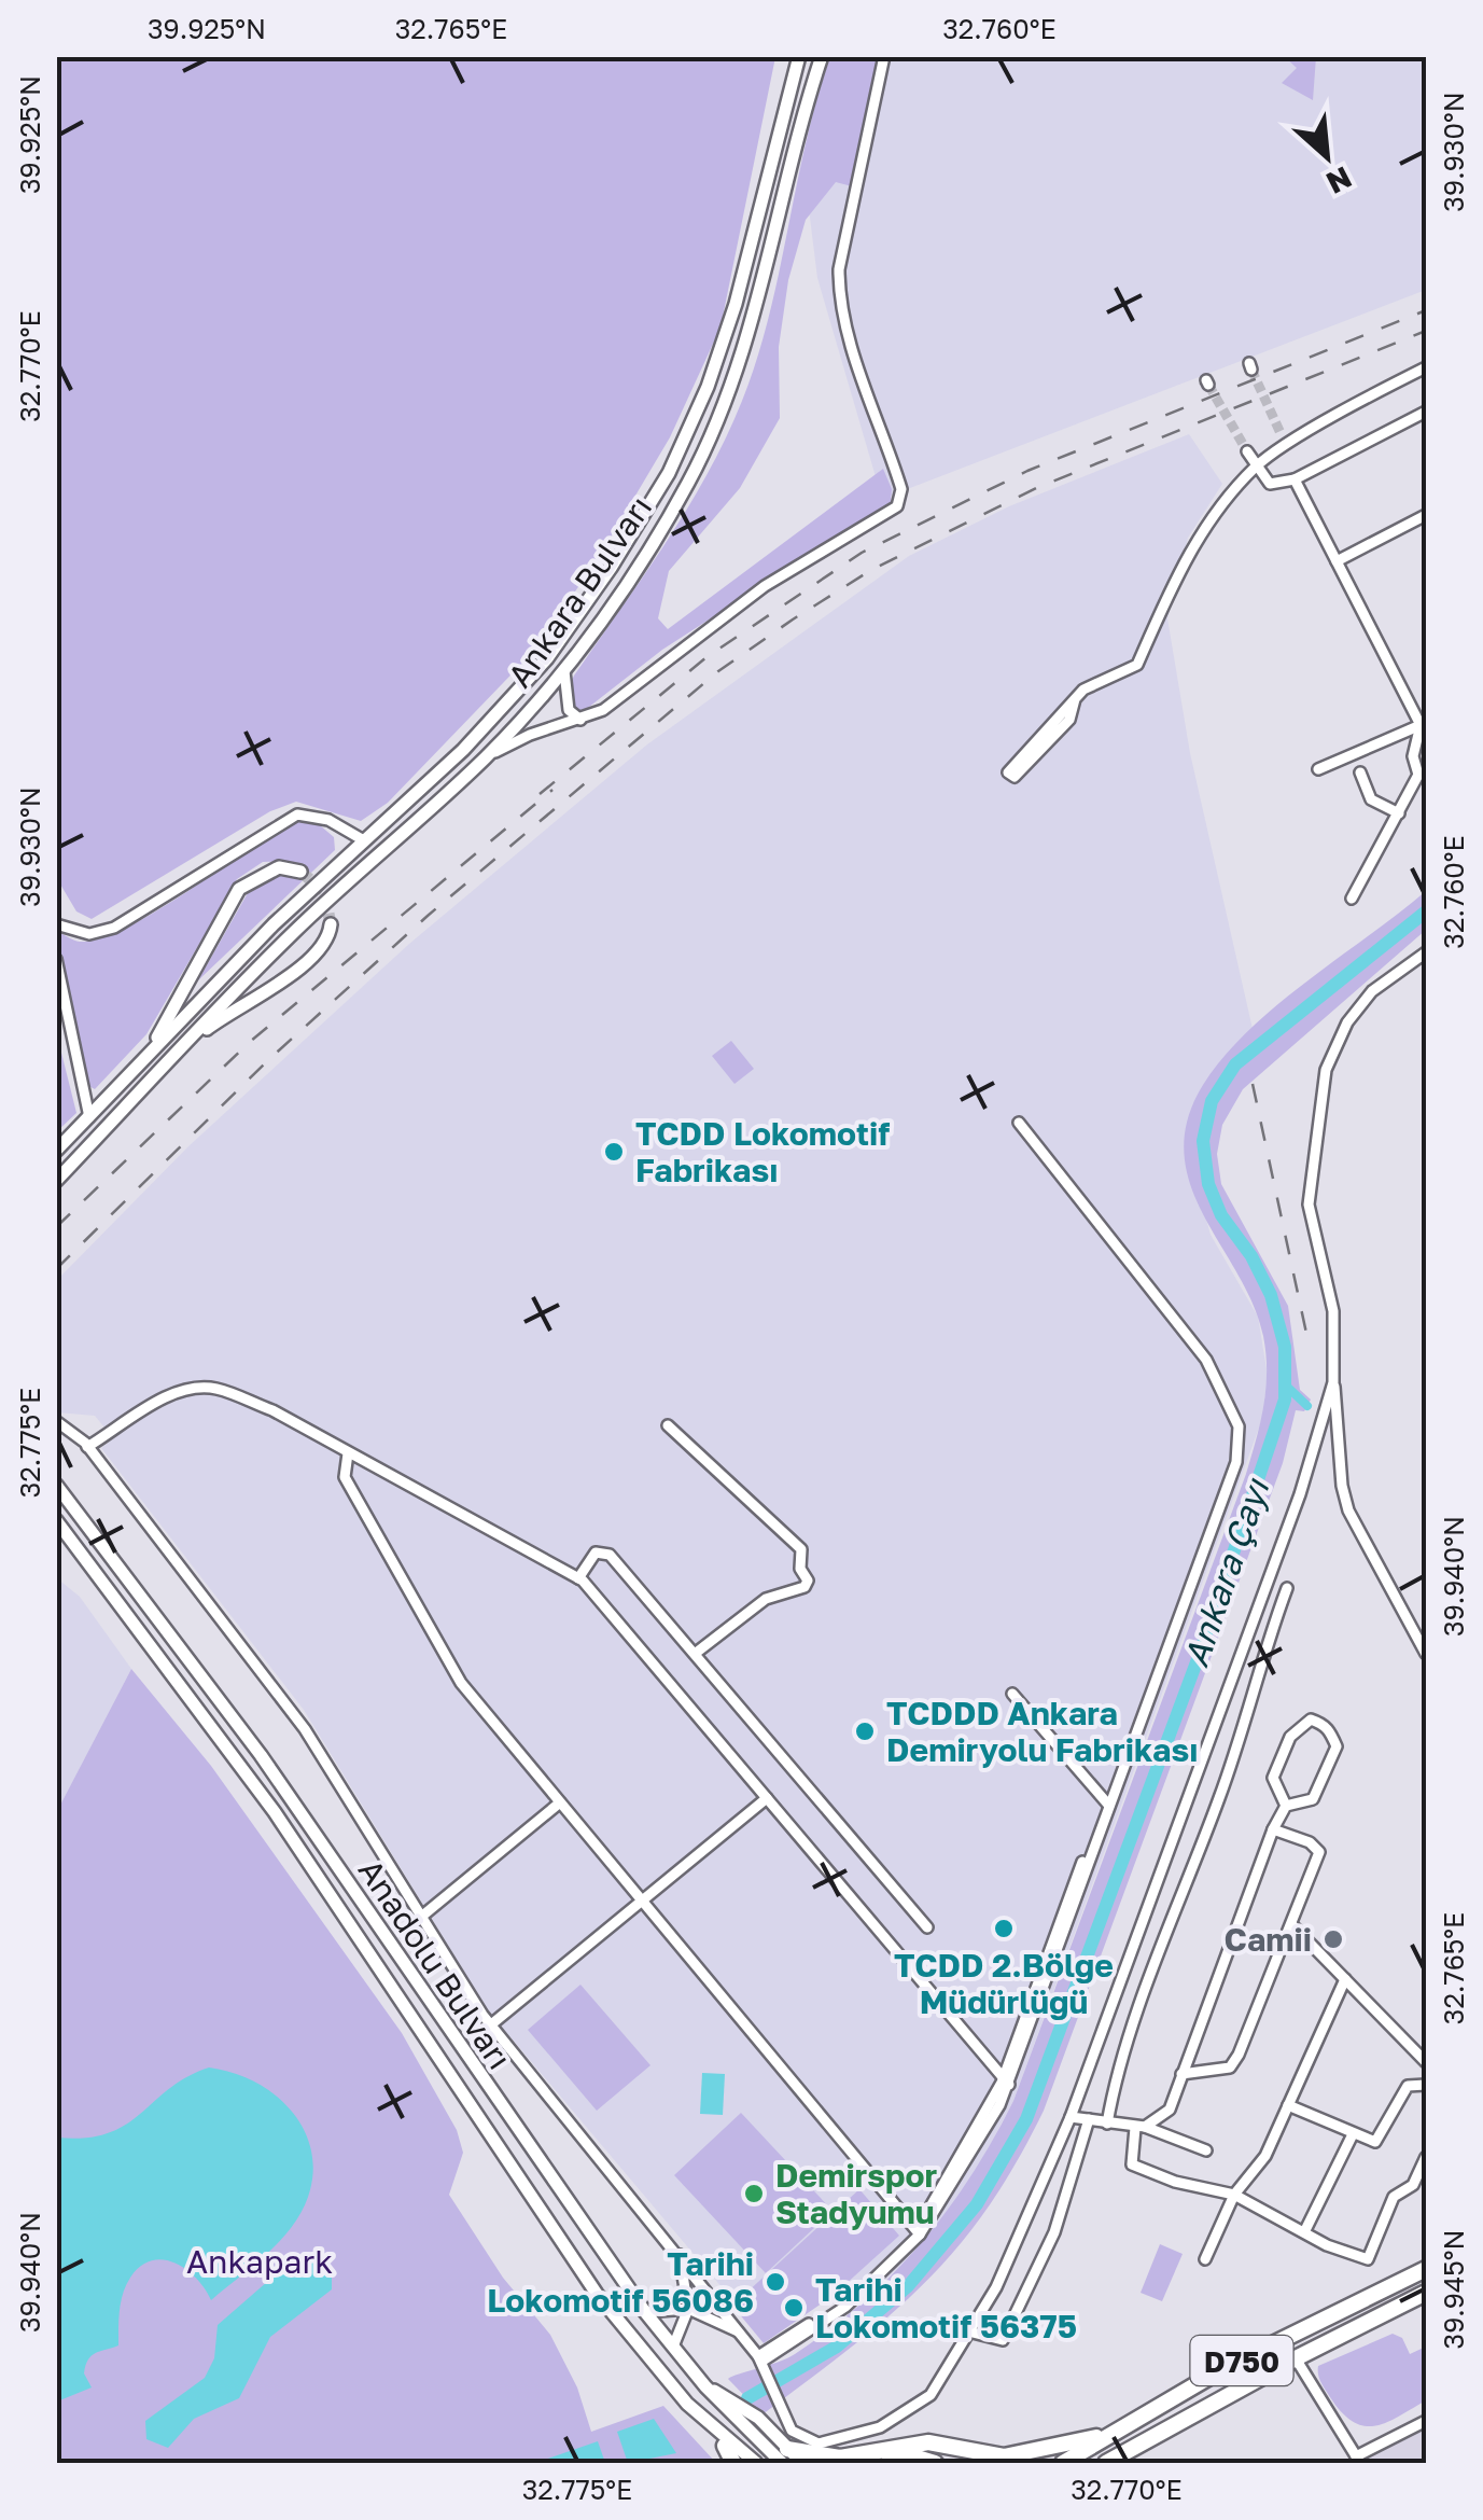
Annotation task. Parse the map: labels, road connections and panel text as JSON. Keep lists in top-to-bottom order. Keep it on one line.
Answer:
{"streets":{"highway":["D750"],"main road":["Ankara Bulvarı","Anadolu Bulvarı"]},"water":["Ankara Çayı"],"parks":["Ankapark"],"places":["TCDD Lokomotif Fabrikası","TCDDD Ankara Demiryolu Fabrikası","TCDD 2.Bölge Müdürlüğü","Camii","Demirspor Stadyumu","Tarihi Lokomotif 56086","Tarihi Lokomotif 56375"],"north":"bottom right","coordinates":["39.925°N","32.765°E","32.760°E","39.930°N","32.770°E","32.775°E","39.940°N","39.945°N"]}
